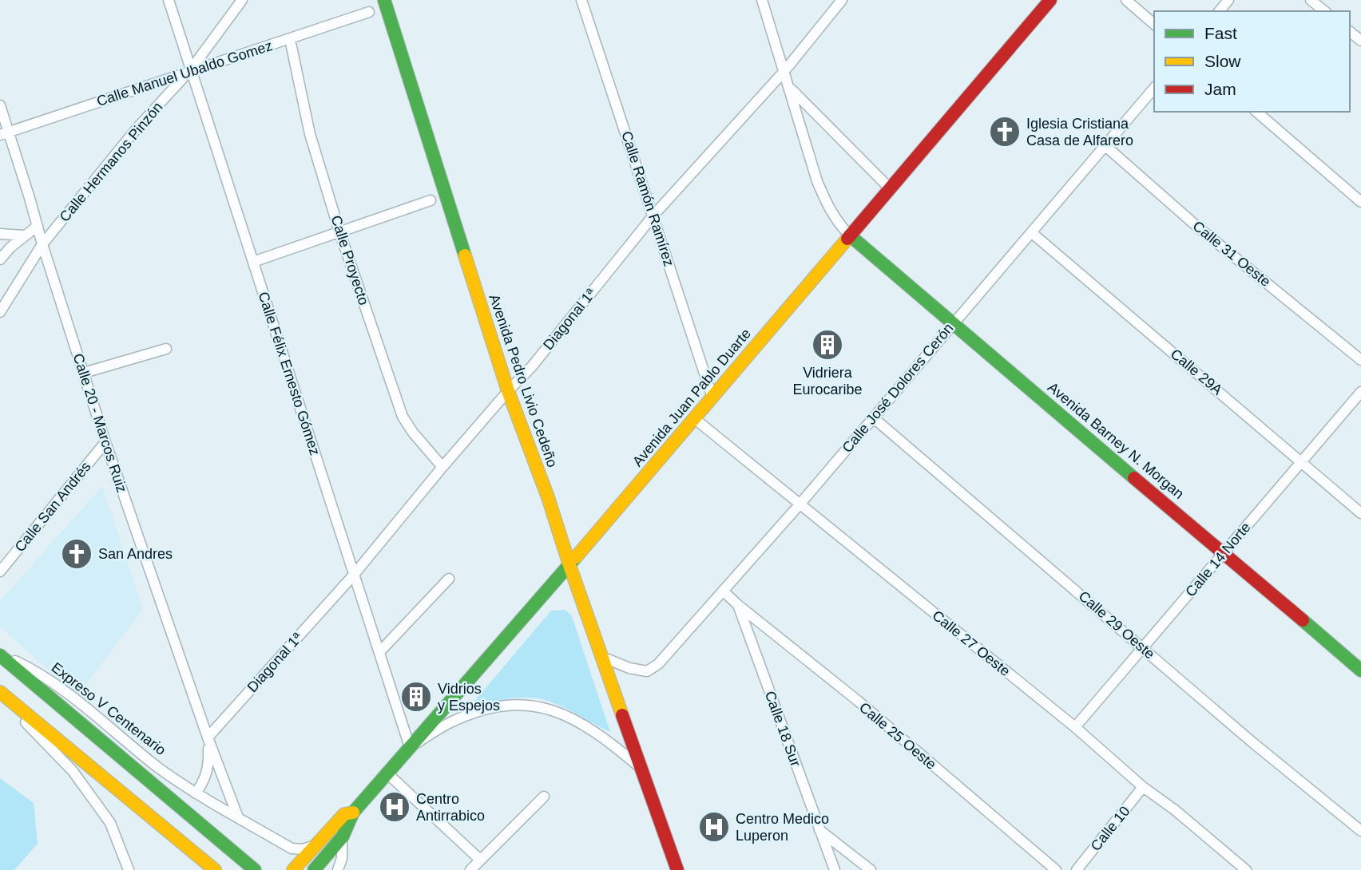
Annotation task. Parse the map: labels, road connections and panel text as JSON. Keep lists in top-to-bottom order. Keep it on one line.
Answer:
{"streets":{"main road":["Avenida Pedro Livio Cedeño","Avenida Juan Pablo Duarte","Avenida Barney N. Morgan","Expreso V Centenario"],"street":["Calle Manuel Ubaldo Gomez","Calle Hermanos Pinzón","Calle Ramón Ramírez","Calle 31 Oeste","Calle Proyecto","Diagonal 1ª","Calle 29A","Calle Félix Ernesto Gómez","Calle José Dolores Cerón","Calle 20 - Marcos Ruiz","Calle San Andrés","Calle 14 Norte","Calle 29 Oeste","Calle 27 Oeste","Calle 18 Sur","Calle 25 Oeste","Calle 10"]},"crossings":[["Calle Manuel Ubaldo Gomez","Calle Hermanos Pinzón"],["Calle Manuel Ubaldo Gomez","Calle Proyecto"],["Calle Manuel Ubaldo Gomez","Calle Félix Ernesto Gómez"],["Calle Manuel Ubaldo Gomez","Calle 20 - Marcos Ruiz"],["Calle Hermanos Pinzón","Calle Félix Ernesto Gómez"],["Calle Hermanos Pinzón","Calle 20 - Marcos Ruiz"],["Calle Ramón Ramírez","Diagonal 1ª"],["Calle Ramón Ramírez","Avenida Juan Pablo Duarte"],["Calle 31 Oeste","Calle José Dolores Cerón"],["Calle Proyecto","Diagonal 1ª"],["Diagonal 1ª","Calle Félix Ernesto Gómez"],["Diagonal 1ª","Avenida Pedro Livio Cedeño"],["Diagonal 1ª","Calle 20 - Marcos Ruiz"],["Calle 29A","Calle José Dolores Cerón"],["Calle 29A","Calle 14 Norte"],["Calle Félix Ernesto Gómez","Avenida Juan Pablo Duarte"],["Avenida Pedro Livio Cedeño","Calle José Dolores Cerón"],["Avenida Pedro Livio Cedeño","Avenida Juan Pablo Duarte"],["Calle José Dolores Cerón","Avenida Barney N. Morgan"],["Calle José Dolores Cerón","Calle 29 Oeste"],["Calle José Dolores Cerón","Calle 27 Oeste"],["Calle José Dolores Cerón","Calle 18 Sur"],["Avenida Juan Pablo Duarte","Avenida Barney N. Morgan"],["Avenida Juan Pablo Duarte","Calle 27 Oeste"],["Avenida Juan Pablo Duarte","Expreso V Centenario"],["Calle 20 - Marcos Ruiz","Calle San Andrés"],["Calle 20 - Marcos Ruiz","Expreso V Centenario"],["Avenida Barney N. Morgan","Calle 14 Norte"],["Calle 14 Norte","Calle 29 Oeste"],["Calle 14 Norte","Calle 27 Oeste"],["Calle 27 Oeste","Calle 10"],["Calle 18 Sur","Calle 25 Oeste"]],"places":{"church":["Iglesia Cristiana Casa de Alfarero","San Andres"],"building":["Vidriera Eurocaribe","Vidrios y Espejos"],"hospital":["Centro Antirrabico","Centro Medico Luperon"]},"legend":["Fast","Slow","Jam"]}
